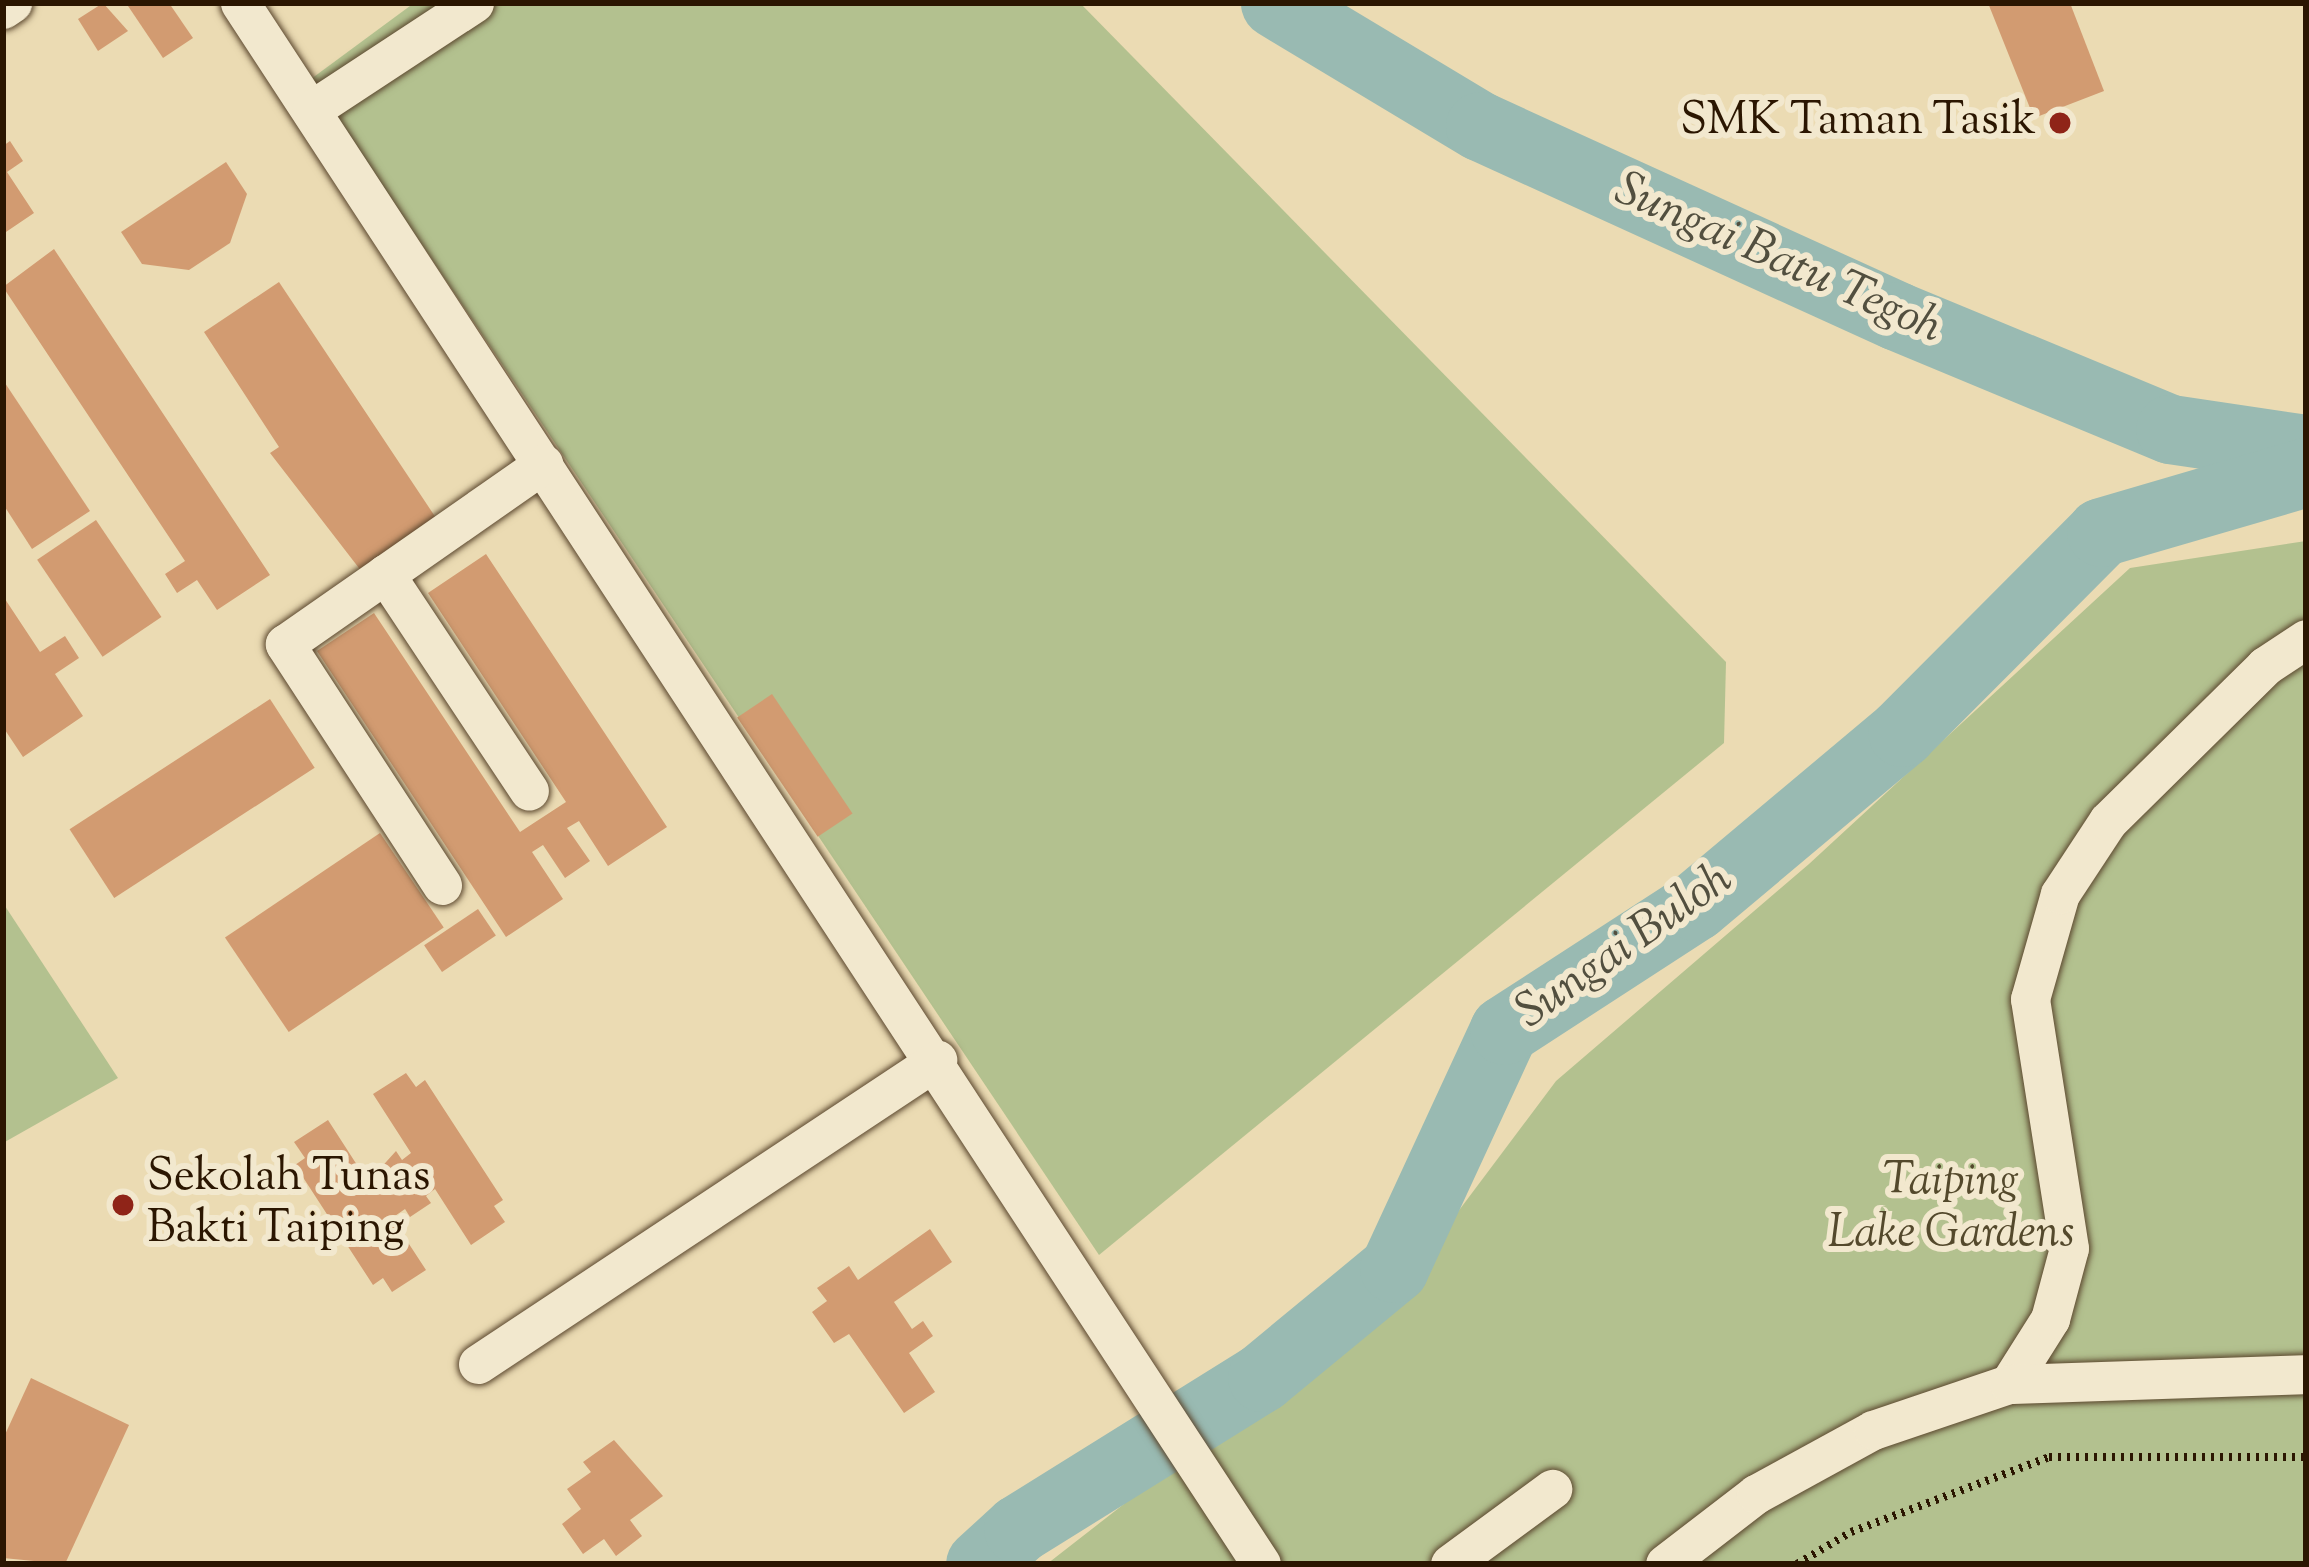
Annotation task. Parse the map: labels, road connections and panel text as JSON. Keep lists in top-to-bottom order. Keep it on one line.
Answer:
{"water":["Sungai Batu Tegoh","Sungai Buloh"],"parks":["Taiping Lake Gardens"],"places":["SMK Taman Tasik","Sekolah Tunas Bakti Taiping"]}
